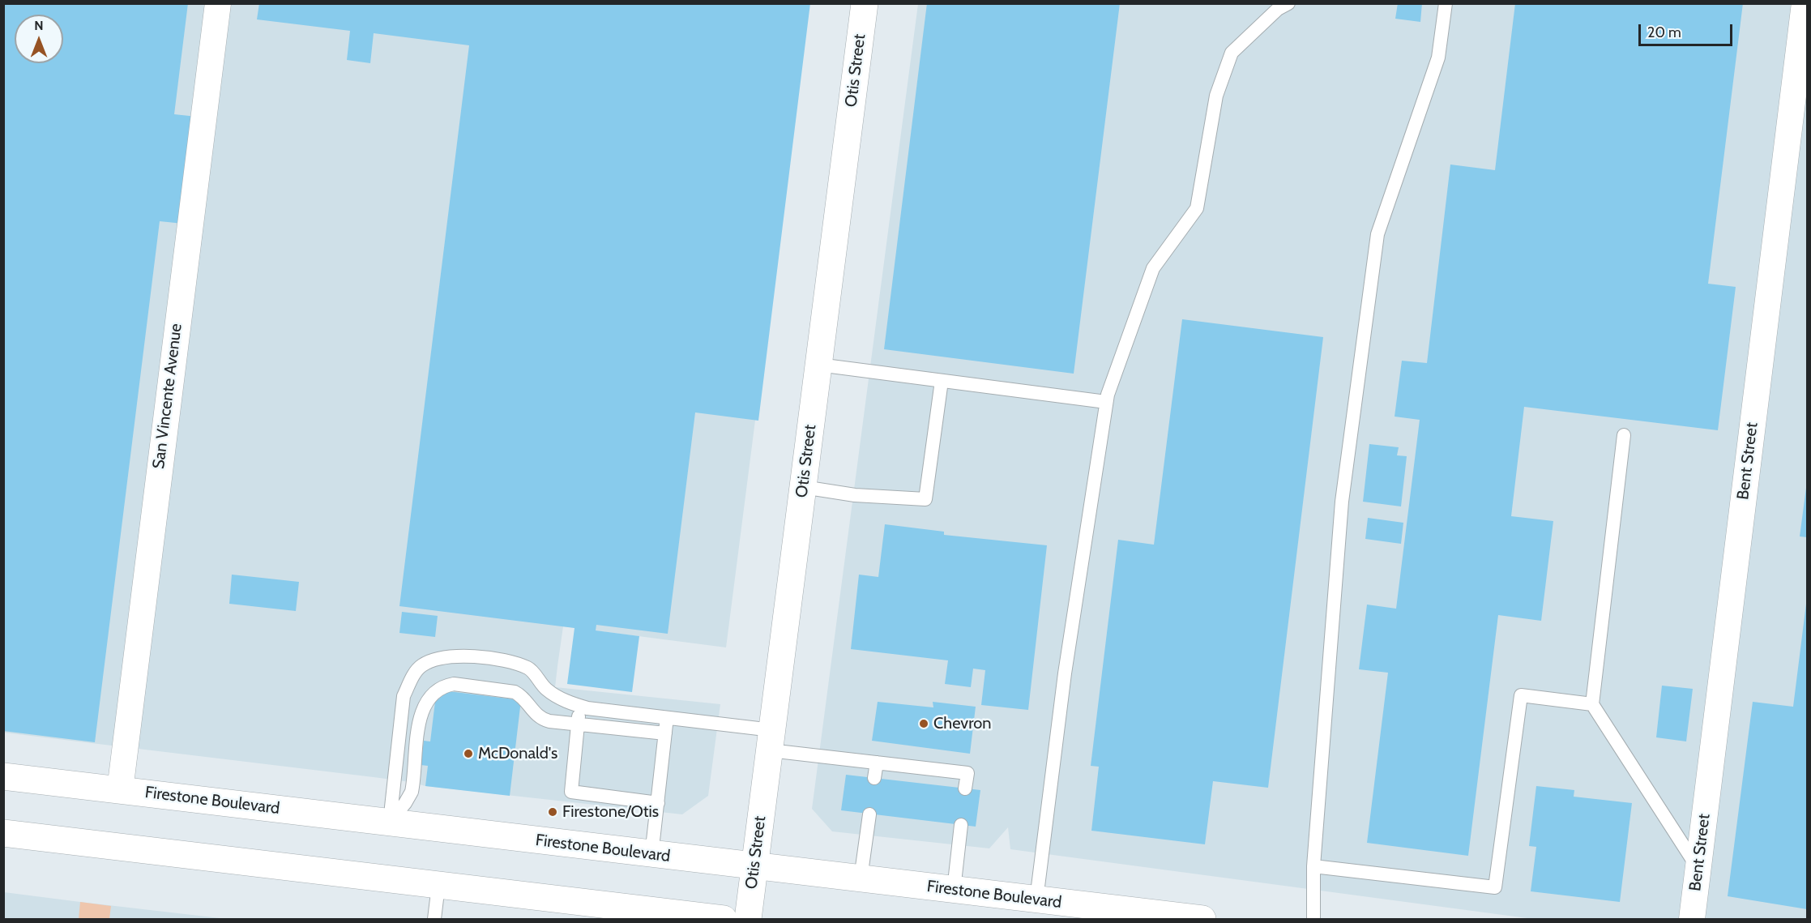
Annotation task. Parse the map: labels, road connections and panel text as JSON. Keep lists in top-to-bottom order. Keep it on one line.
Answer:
{"streets":{"main road":["Otis Street","Firestone Boulevard"],"street":["San Vincente Avenue","Bent Street"]},"crossings":[["Otis Street","Firestone Boulevard"],["San Vincente Avenue","Firestone Boulevard"]],"places":["Chevron","McDonald's","Firestone/Otis"],"scale_bar":"20 m","north":"top"}
